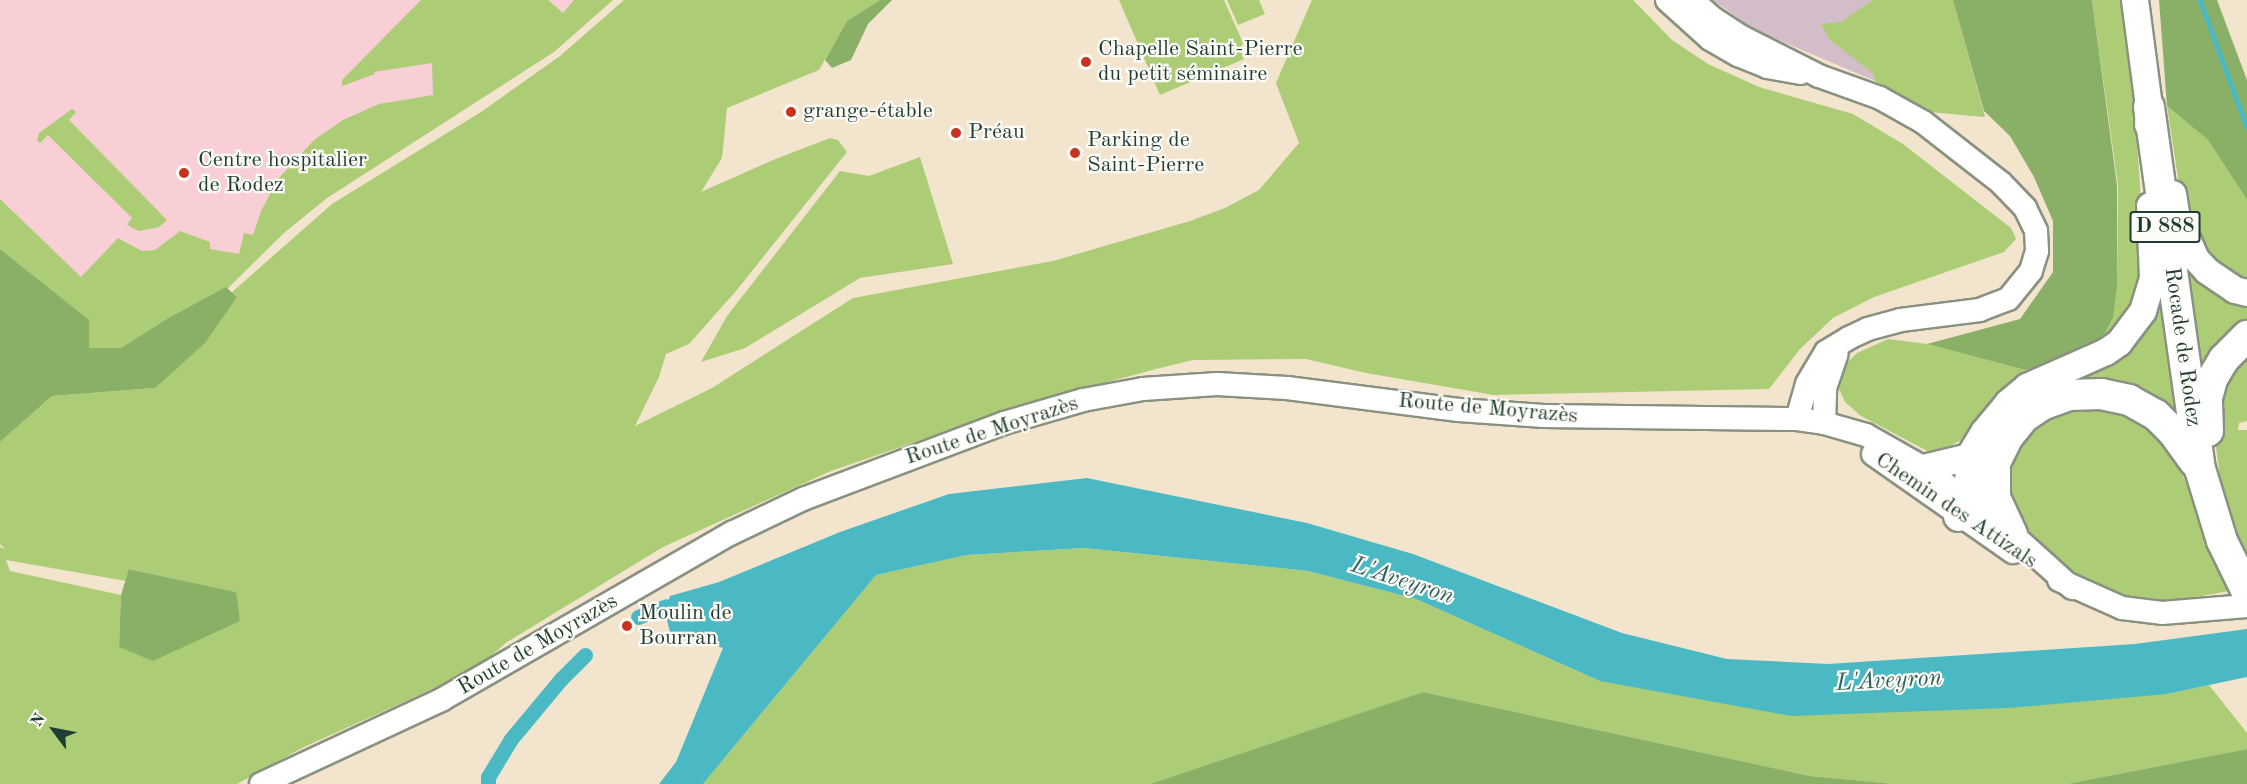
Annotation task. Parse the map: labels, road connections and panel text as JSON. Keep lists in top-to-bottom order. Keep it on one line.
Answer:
{"streets":{"highway":["D 888","Rocade de Rodez"],"street":["Route de Moyrazès","Chemin des Attizals"]},"crossings":[["Rocade de Rodez","Chemin des Attizals"],["Route de Moyrazès","Chemin des Attizals"]],"water":["L'Aveyron"],"places":["Chapelle Saint-Pierre du petit séminaire","grange-étable","Préau","Parking de Saint-Pierre","Centre hospitalier de Rodez","Moulin de Bourran"],"north":"top left"}
